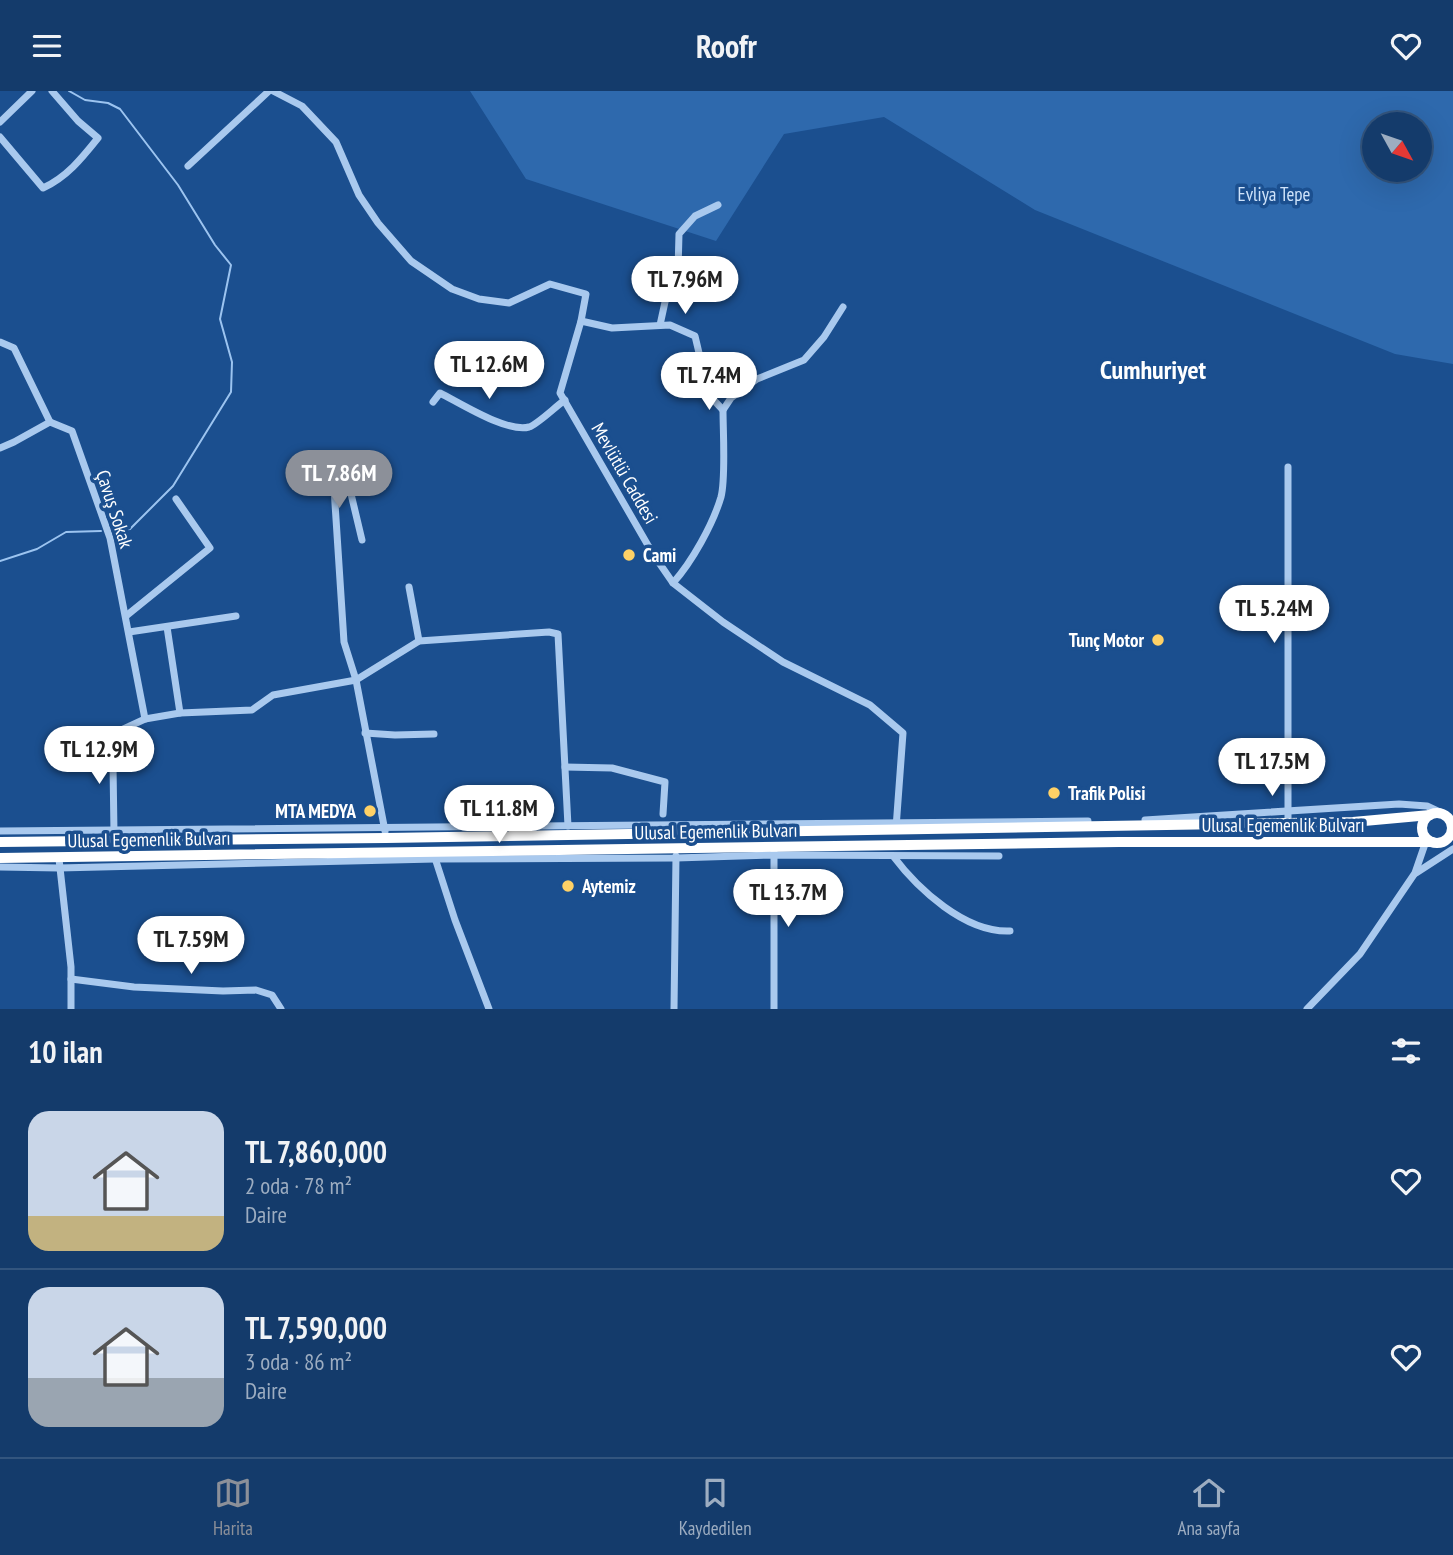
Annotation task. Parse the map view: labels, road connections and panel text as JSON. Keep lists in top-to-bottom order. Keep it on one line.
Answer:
{"streets":{"highway":["Ulusal Egemenlik Bulvarı"],"street":["Mevlütlü Caddesi","Çavuş Sokak"]},"crossings":[["Mevlütlü Caddesi","Ulusal Egemenlik Bulvarı"]],"districts":["Cumhuriyet"],"parks":["Evliya Tepe"],"places":["Cami","Tunç Motor","Trafik Polisi","MTA MEDYA","Aytemiz"],"north":"bottom right","page":{"header":"Roofr","price":["TL 7.96M","TL 12.6M","TL 7.4M","TL 7.86M","TL 5.24M","TL 12.9M","TL 17.5M","TL 11.8M","TL 13.7M","TL 7.59M"],"heading":"10 ilan","list":[{"name":"TL 7,860,000","note":"2 oda · 78 m² · Daire"},{"name":"TL 7,590,000","note":"3 oda · 86 m² · Daire"}],"tabs":["Harita","Kaydedilen","Ana sayfa"]}}
